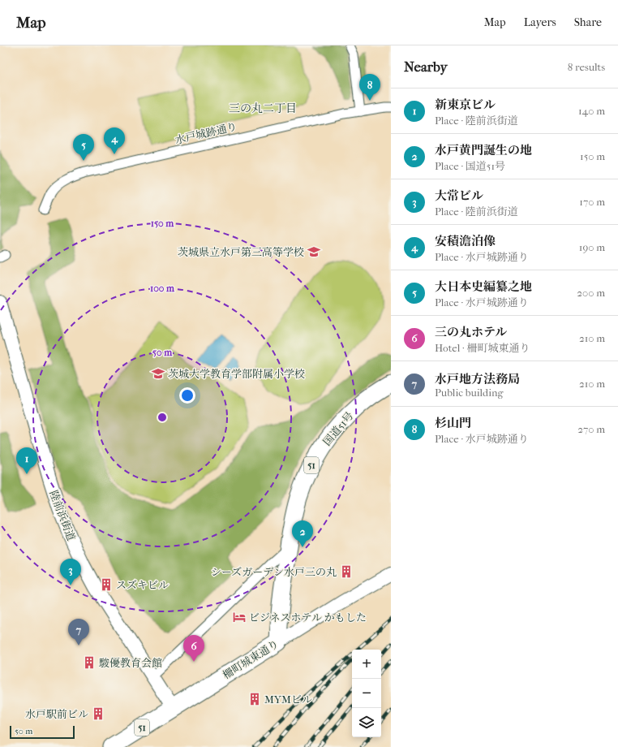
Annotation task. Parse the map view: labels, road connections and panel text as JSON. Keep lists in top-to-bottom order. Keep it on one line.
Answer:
{"streets":{"highway":["国道51号","51","柵町城東通り"],"main road":["陸前浜街道"],"street":["水戸城跡通り"]},"crossings":[["国道51号","柵町城東通り"],["陸前浜街道","柵町城東通り"]],"districts":["三の丸二丁目"],"places":{"school or university":["茨城県立水戸第三高等学校","茨城大学教育学部附属小学校"],"building":["シーズガーデン水戸三の丸","スズキビル","駿優教育会館","MYMビル","水戸駅前ビル"],"hotel":["ビジネスホテル かもした"]},"scale_bar":"50 m","page":{"header":"Map","nav":["Map","Layers","Share"],"heading":["Nearby","8 results"],"pins":["8","4","5","1","2","3","7","6"],"list":[{"mark":"1","name":"新東京ビル","note":"Place · 陸前浜街道","value":"140 m"},{"mark":"2","name":"水戸黄門誕生の地","note":"Place · 国道51号","value":"150 m"},{"mark":"3","name":"大常ビル","note":"Place · 陸前浜街道","value":"170 m"},{"mark":"4","name":"安積澹泊像","note":"Place · 水戸城跡通り","value":"190 m"},{"mark":"5","name":"大日本史編纂之地","note":"Place · 水戸城跡通り","value":"200 m"},{"mark":"6","name":"三の丸ホテル","note":"Hotel · 柵町城東通り","value":"210 m"},{"mark":"7","name":"水戸地方法務局","note":"Public building","value":"210 m"},{"mark":"8","name":"杉山門","note":"Place · 水戸城跡通り","value":"270 m"}],"map_buttons":["+","−"],"scale":"50 m"},"rings":["150 m","100 m","50 m"]}
